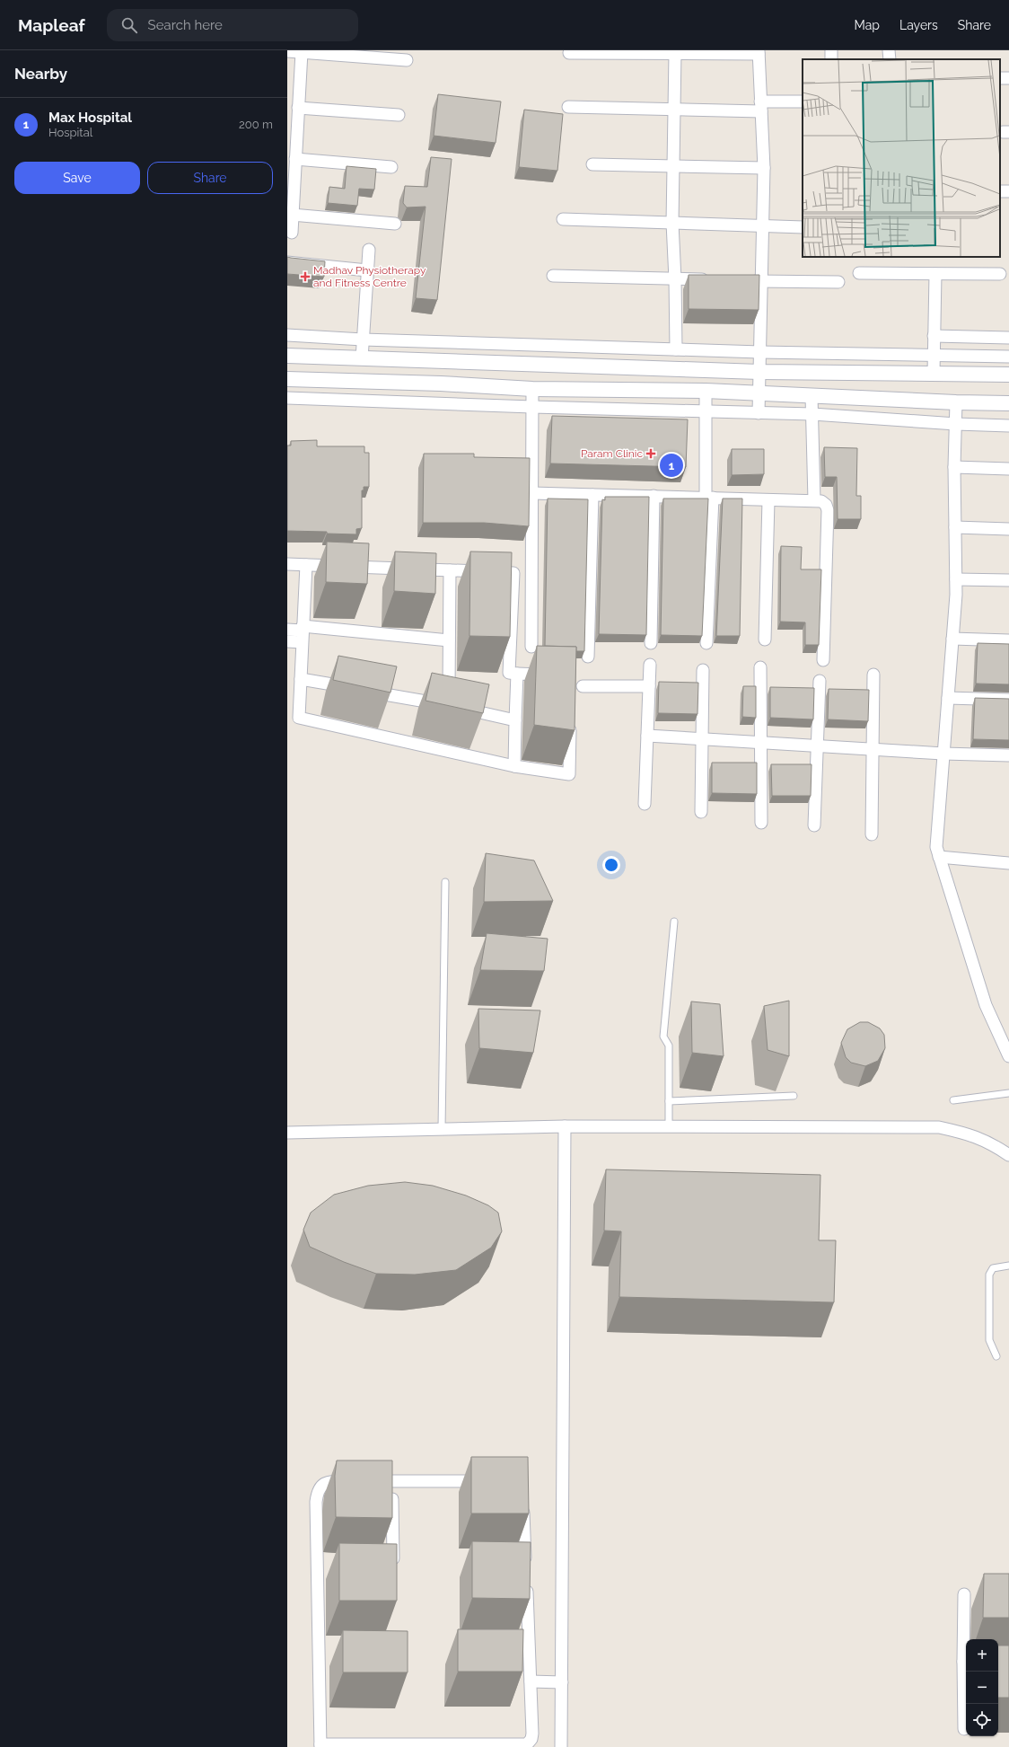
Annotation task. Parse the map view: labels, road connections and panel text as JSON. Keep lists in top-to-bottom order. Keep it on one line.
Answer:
{"places":{"health":["Madhav Physiotherapy and Fitness Centre","Param Clinic"]},"page":{"header":"Mapleaf","search":"Search here","nav":["Map","Layers","Share"],"heading":"Nearby","list":[{"mark":"1","name":"Max Hospital","note":"Hospital","value":"200 m"}],"buttons":["Save","Share"],"pins":"1","map_buttons":["+","−"]}}
